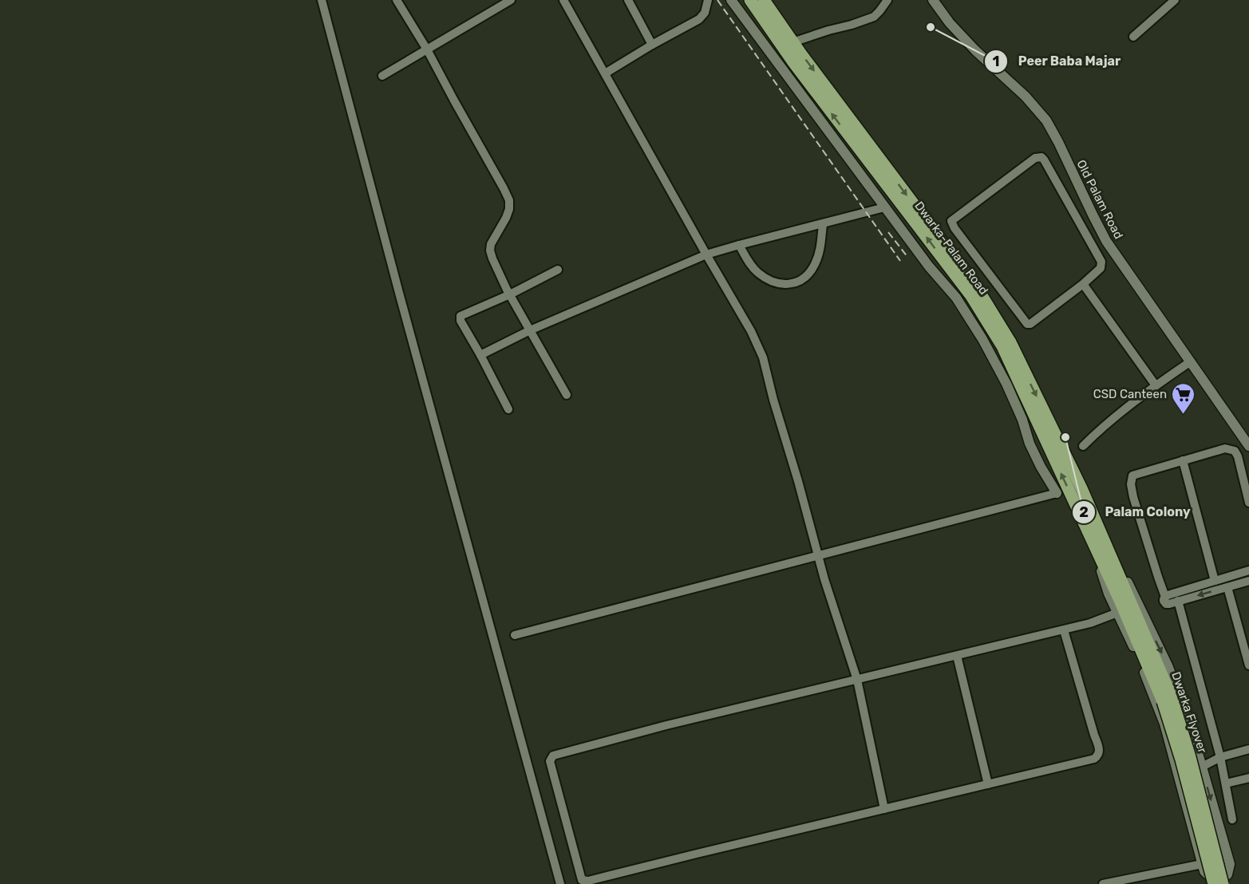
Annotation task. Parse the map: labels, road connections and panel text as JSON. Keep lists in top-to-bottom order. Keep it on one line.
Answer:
{"streets":{"main road":["Dwarka-Palam Road","Dwarka Flyover"],"street":["Old Palam Road"]},"crossings":[["Dwarka-Palam Road","Dwarka Flyover"]],"places":{"other":["Peer Baba Majar","Palam Colony"],"supermarket":["CSD Canteen"]}}
